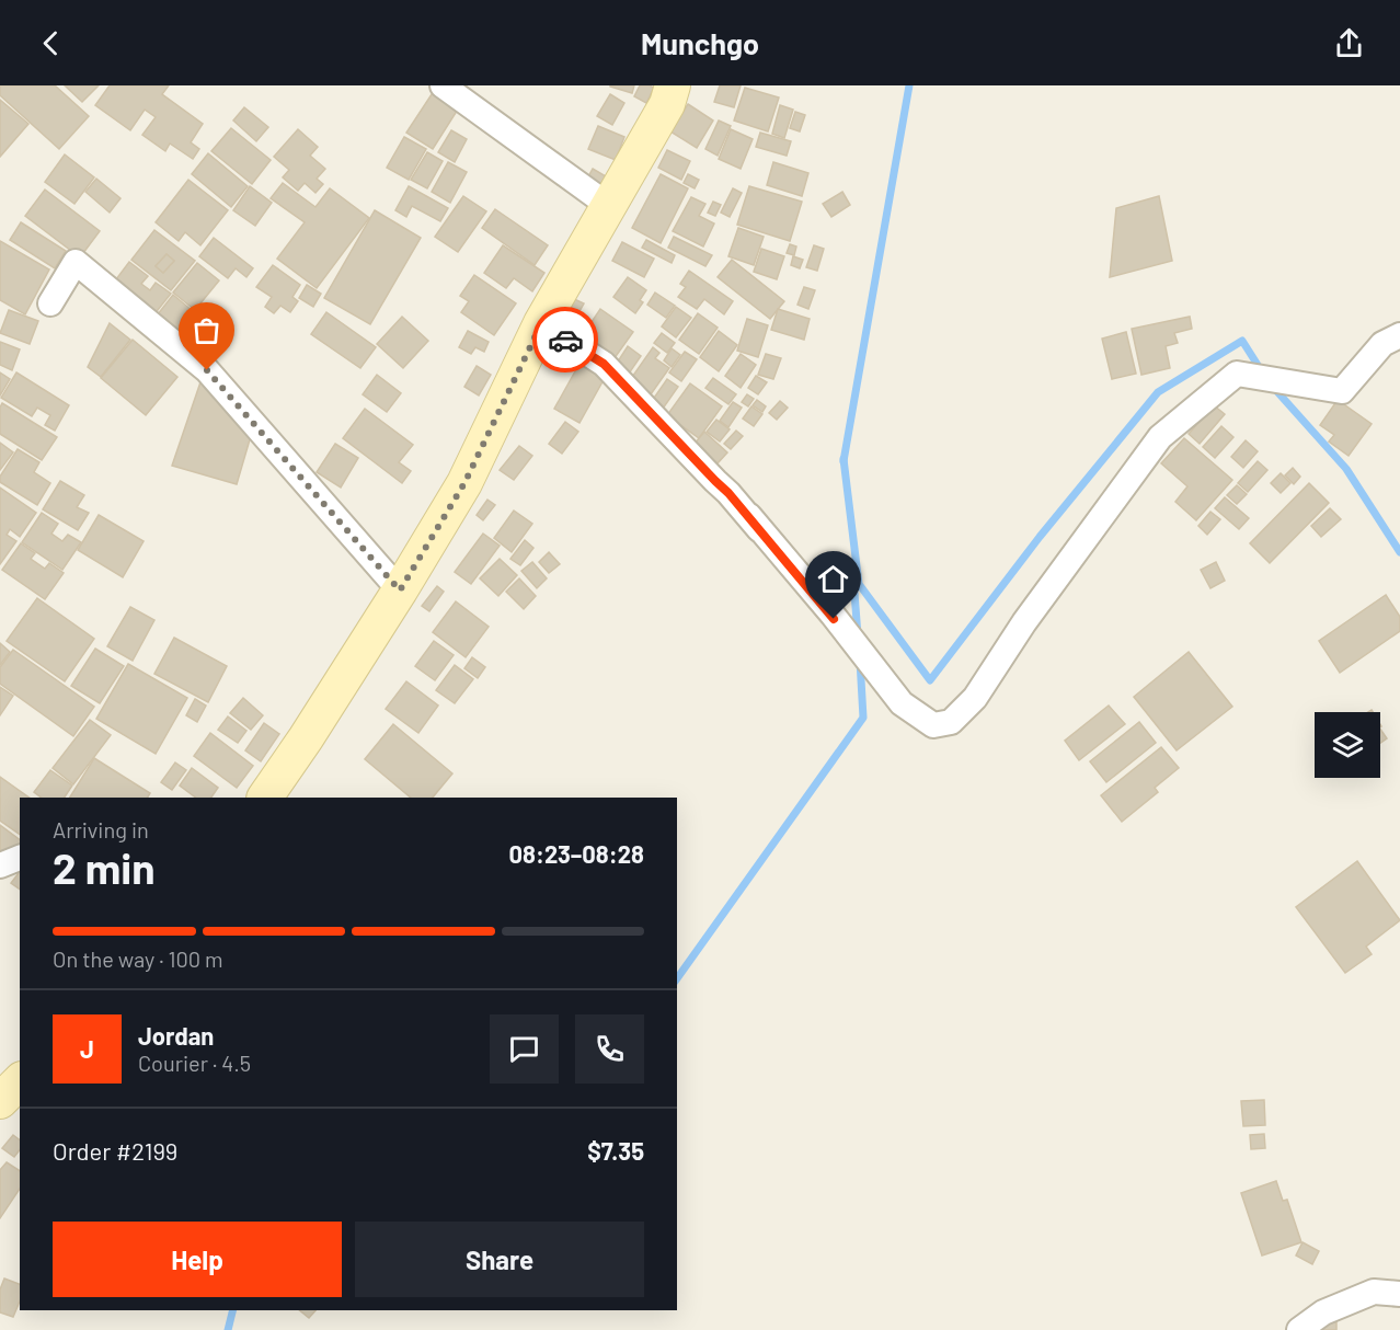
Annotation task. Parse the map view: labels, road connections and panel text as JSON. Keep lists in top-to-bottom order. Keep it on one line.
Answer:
{"page":{"header":"Munchgo","heading":["2 min","Arriving in","08:23–08:28"],"panel":["Jordan","Courier · 4.5","Order #2199","$7.35"],"bar":"On the way · 100 m","round":"J","buttons":["Help","Share"]}}
